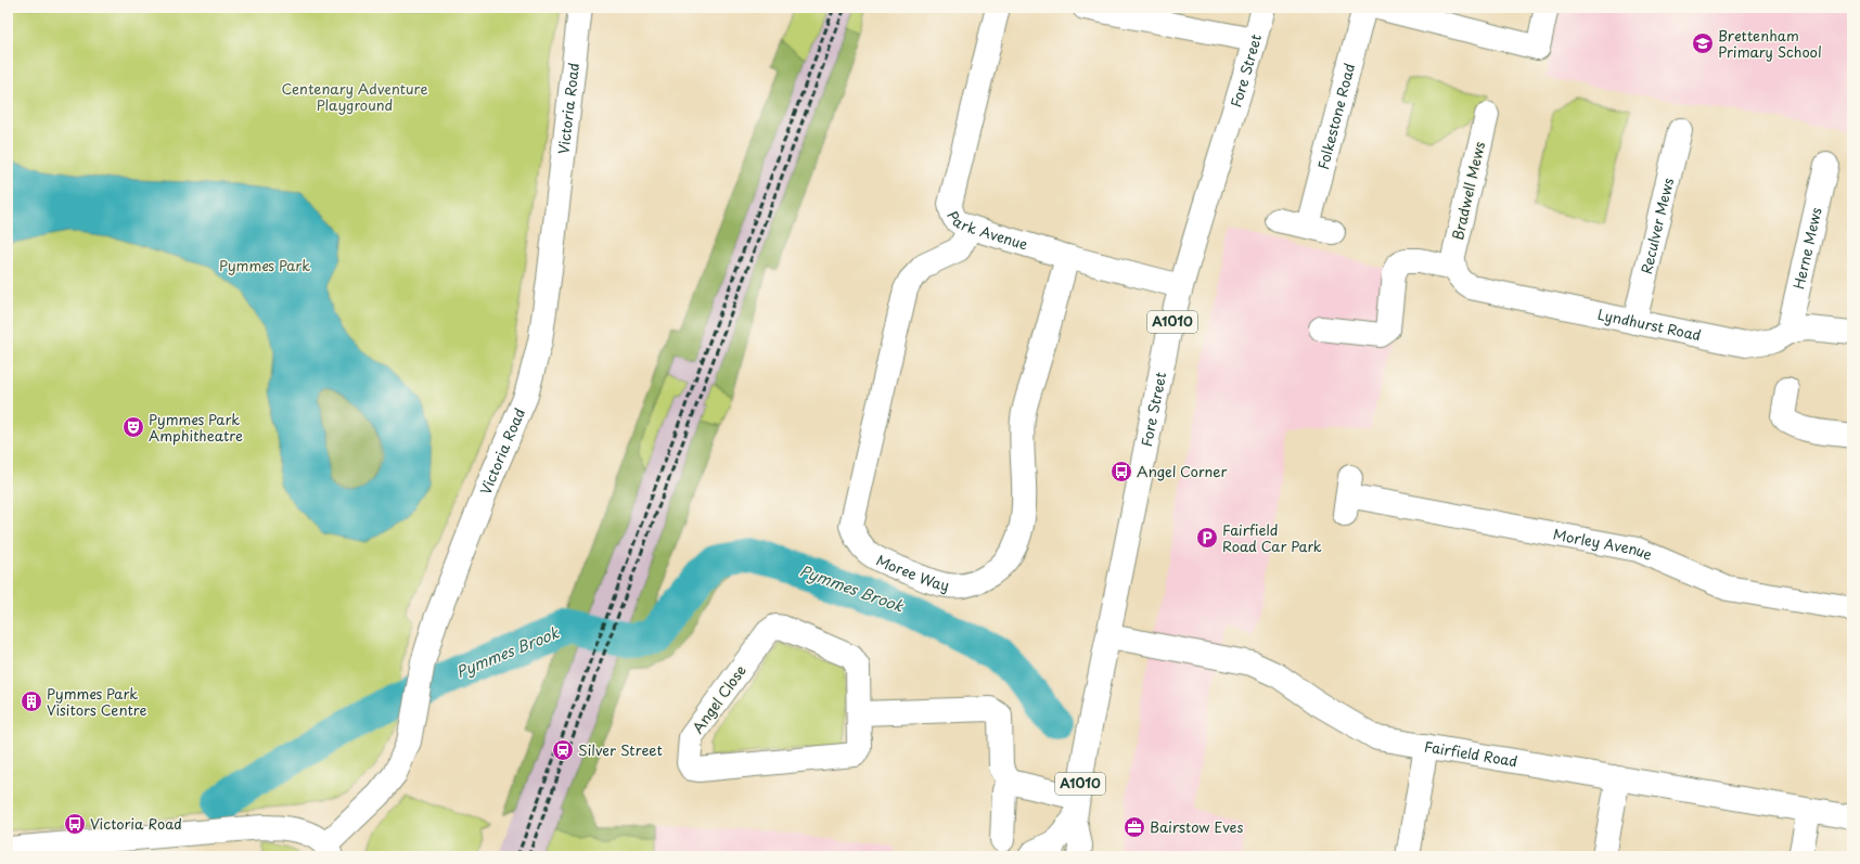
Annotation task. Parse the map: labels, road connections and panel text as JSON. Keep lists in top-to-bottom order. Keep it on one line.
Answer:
{"streets":{"street":["Fore Street","Victoria Road","Folkestone Road","Bradwell Mews","Park Avenue","Reculver Mews","Herne Mews","A1010","Lyndhurst Road","Morley Avenue","Moree Way","Angel Close","Fairfield Road"]},"crossings":[["Fore Street","Park Avenue"],["Fore Street","Fairfield Road"],["Bradwell Mews","Lyndhurst Road"],["Park Avenue","Moree Way"],["Reculver Mews","Lyndhurst Road"],["Herne Mews","Lyndhurst Road"]],"water":["Pymmes Brook"],"parks":["Centenary Adventure Playground","Pymmes Park"],"places":{"school or university":["Brettenham Primary School"],"theatre":["Pymmes Park Amphitheatre"],"bus stop":["Angel Corner","Victoria Road"],"parking":["Fairfield Road Car Park"],"building":["Pymmes Park Visitors Centre"],"station":["Silver Street"],"office":["Bairstow Eves"]}}
